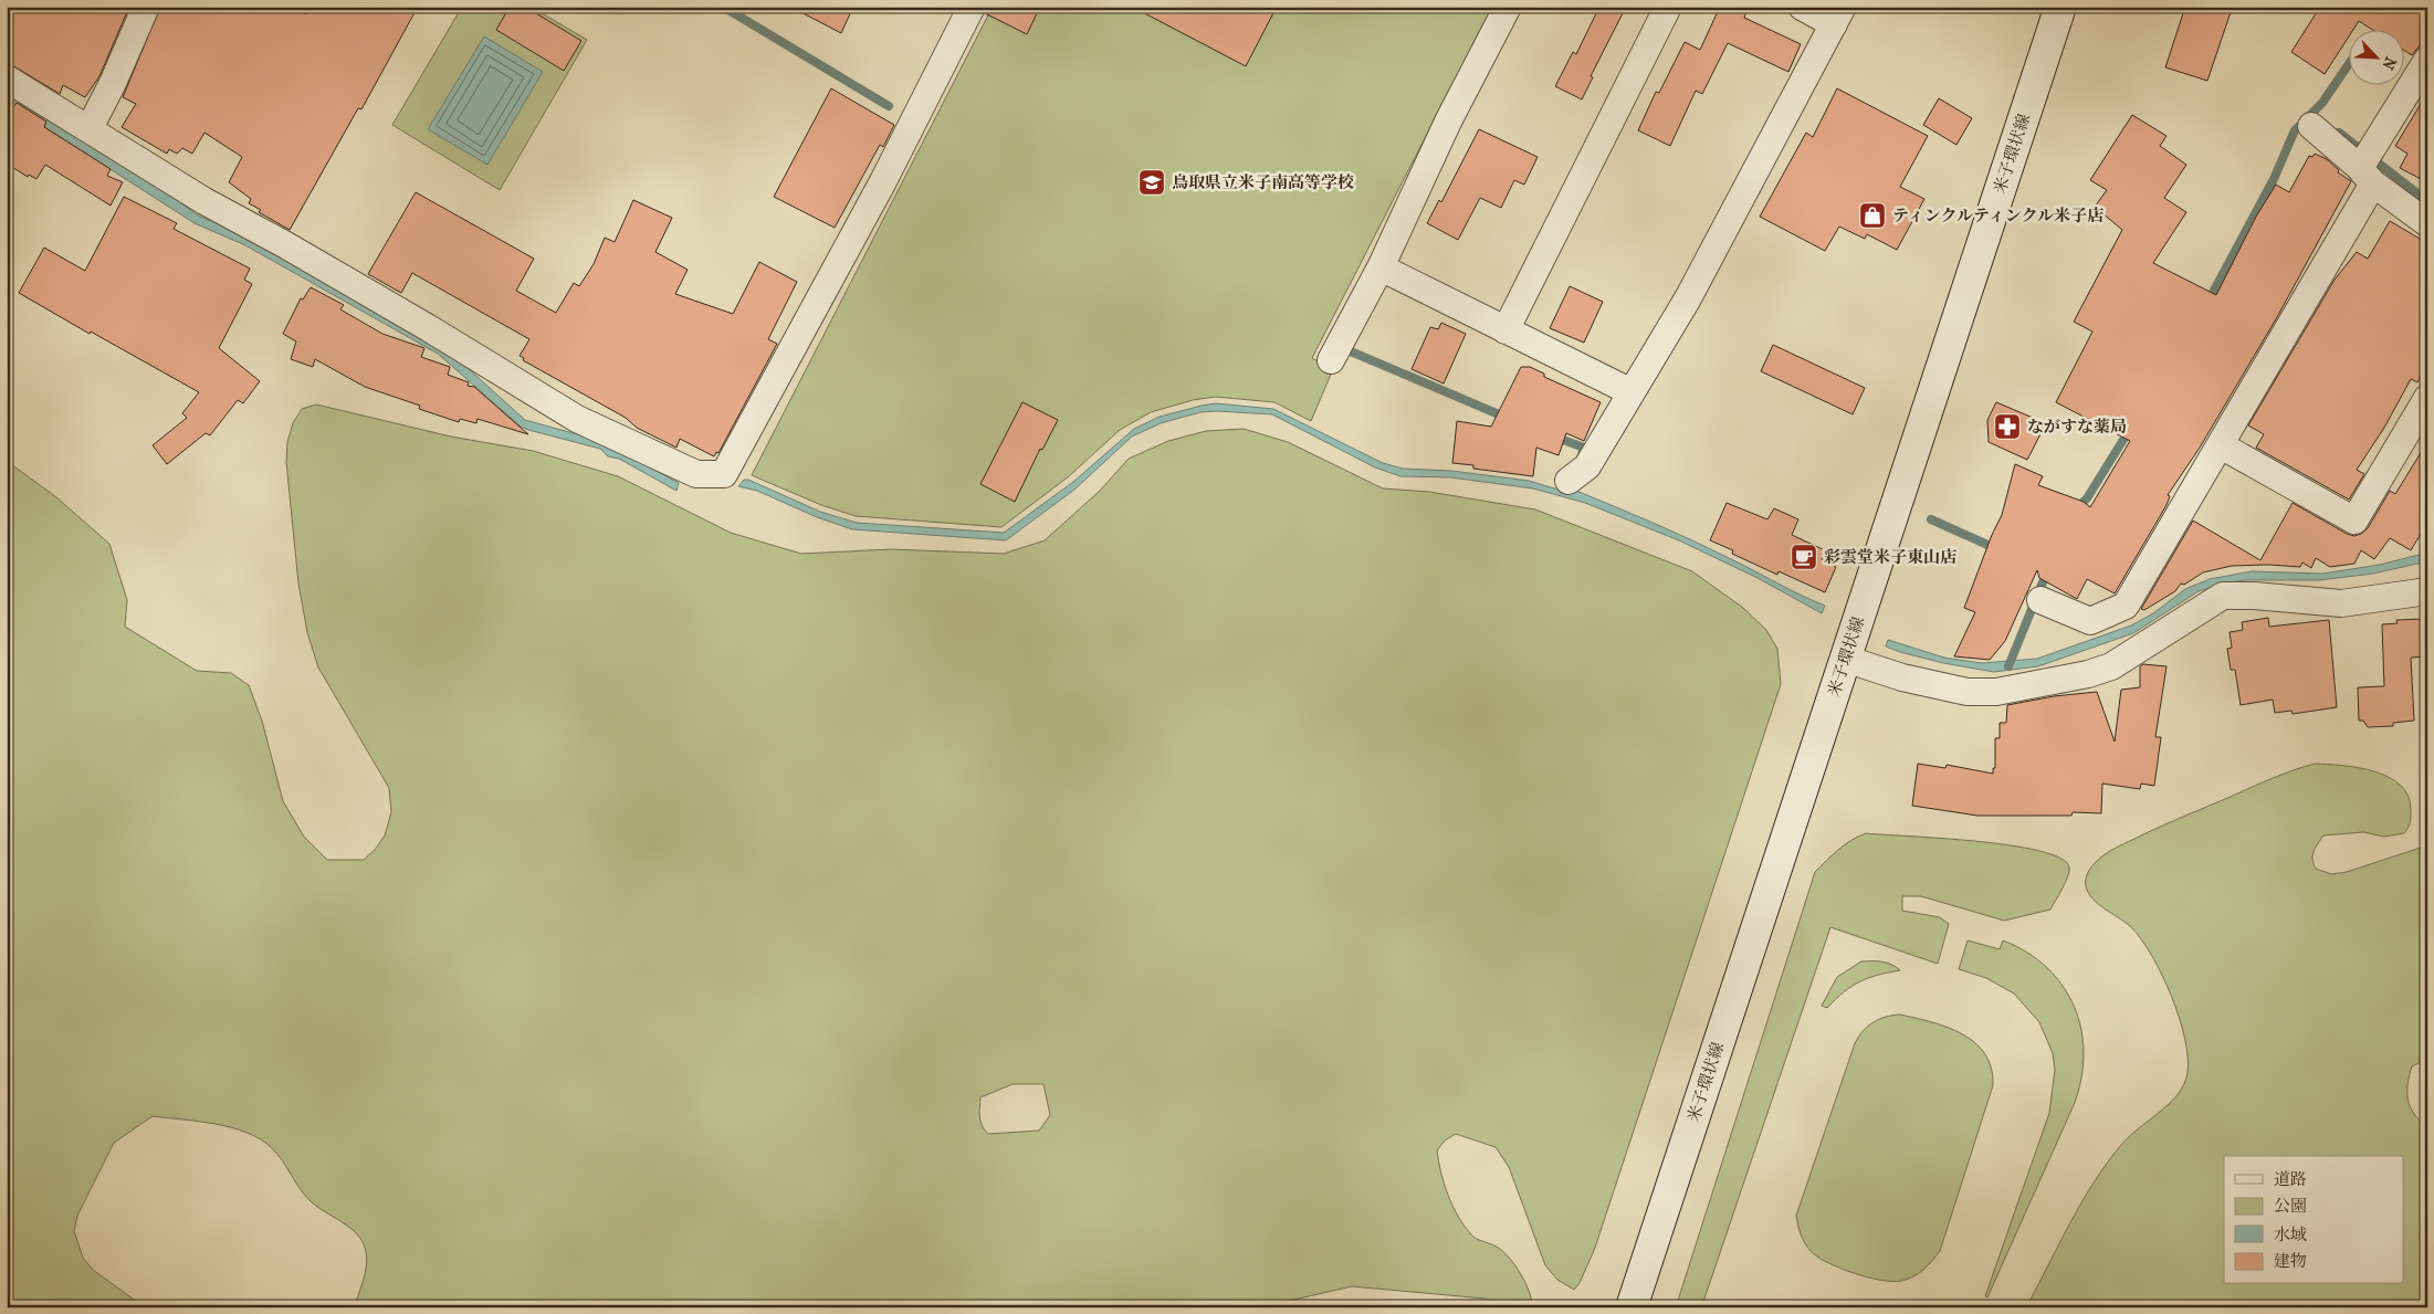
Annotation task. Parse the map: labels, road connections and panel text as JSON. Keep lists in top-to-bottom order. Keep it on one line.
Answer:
{"streets":{"main road":["米子環状線"]},"places":{"school or university":["鳥取県立米子南高等学校"],"shop":["ティンクルティンクル米子店"],"pharmacy":["ながすな薬局"],"cafe":["彩雲堂米子東山店"]},"legend":["道路","公園","水域","建物"],"north":"bottom right"}
